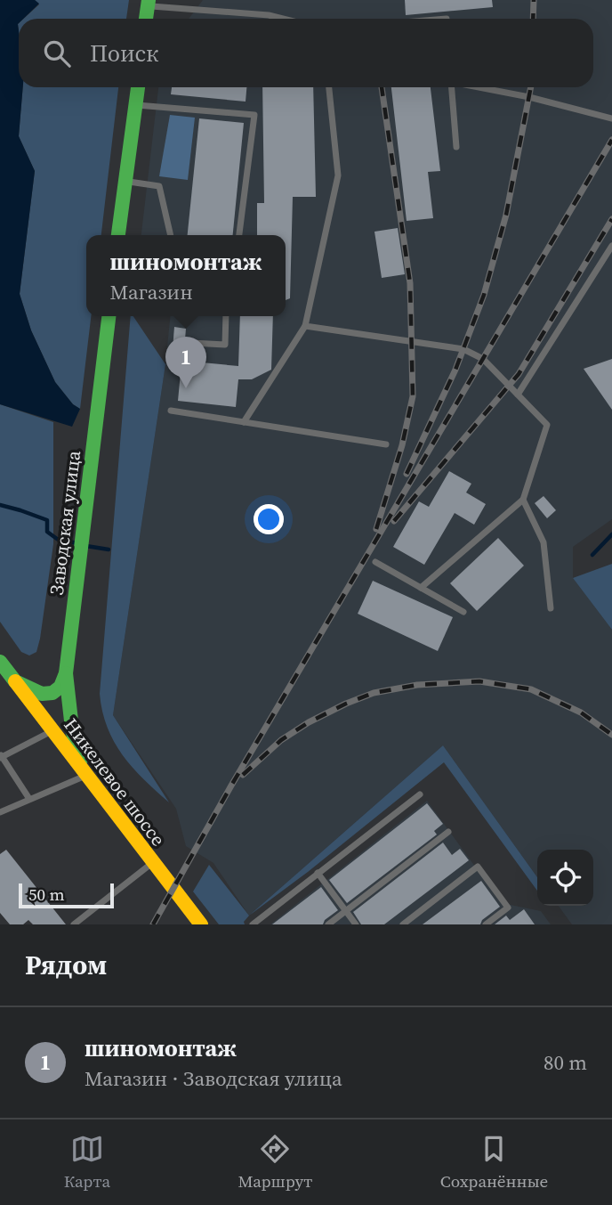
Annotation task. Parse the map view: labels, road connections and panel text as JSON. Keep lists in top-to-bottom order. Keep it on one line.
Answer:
{"streets":{"main road":["Заводская улица","Никелевое шоссе"]},"crossings":[["Заводская улица","Никелевое шоссе"]],"scale_bar":"50 m","page":{"search":"Поиск","popup":["шиномонтаж","Магазин"],"pins":"1","scale":"50 m","heading":"Рядом","list":[{"mark":"1","name":"шиномонтаж","note":"Магазин · Заводская улица","value":"80 m"}],"nav":["Карта","Маршрут","Сохранённые"]}}
